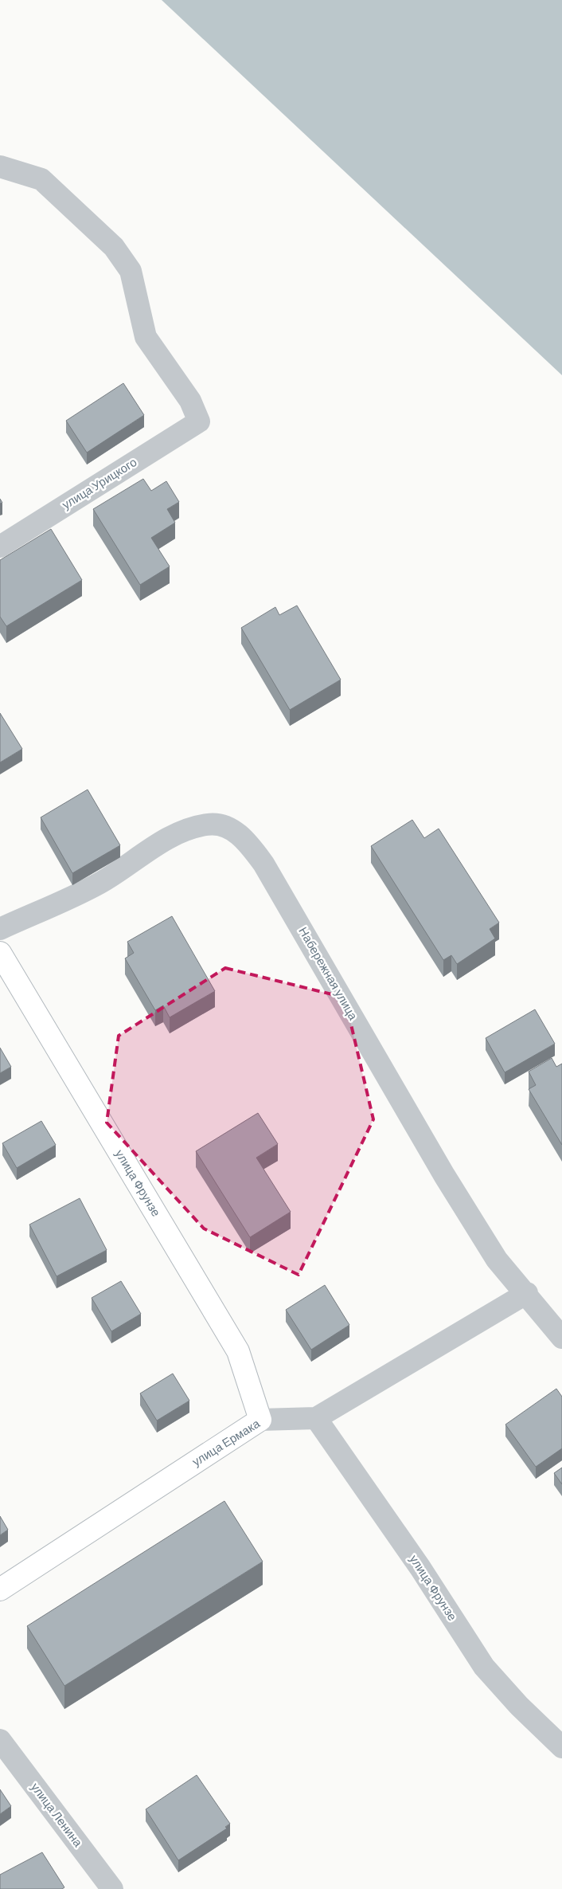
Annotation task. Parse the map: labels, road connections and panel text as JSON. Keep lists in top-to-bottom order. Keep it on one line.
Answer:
{"streets":{"street":["улица Урицкого","Набережная улица","улица Фрунзе","улица Ермака","улица Ленина"]},"crossings":[["Набережная улица","улица Ермака"],["улица Фрунзе","улица Ермака"]]}
